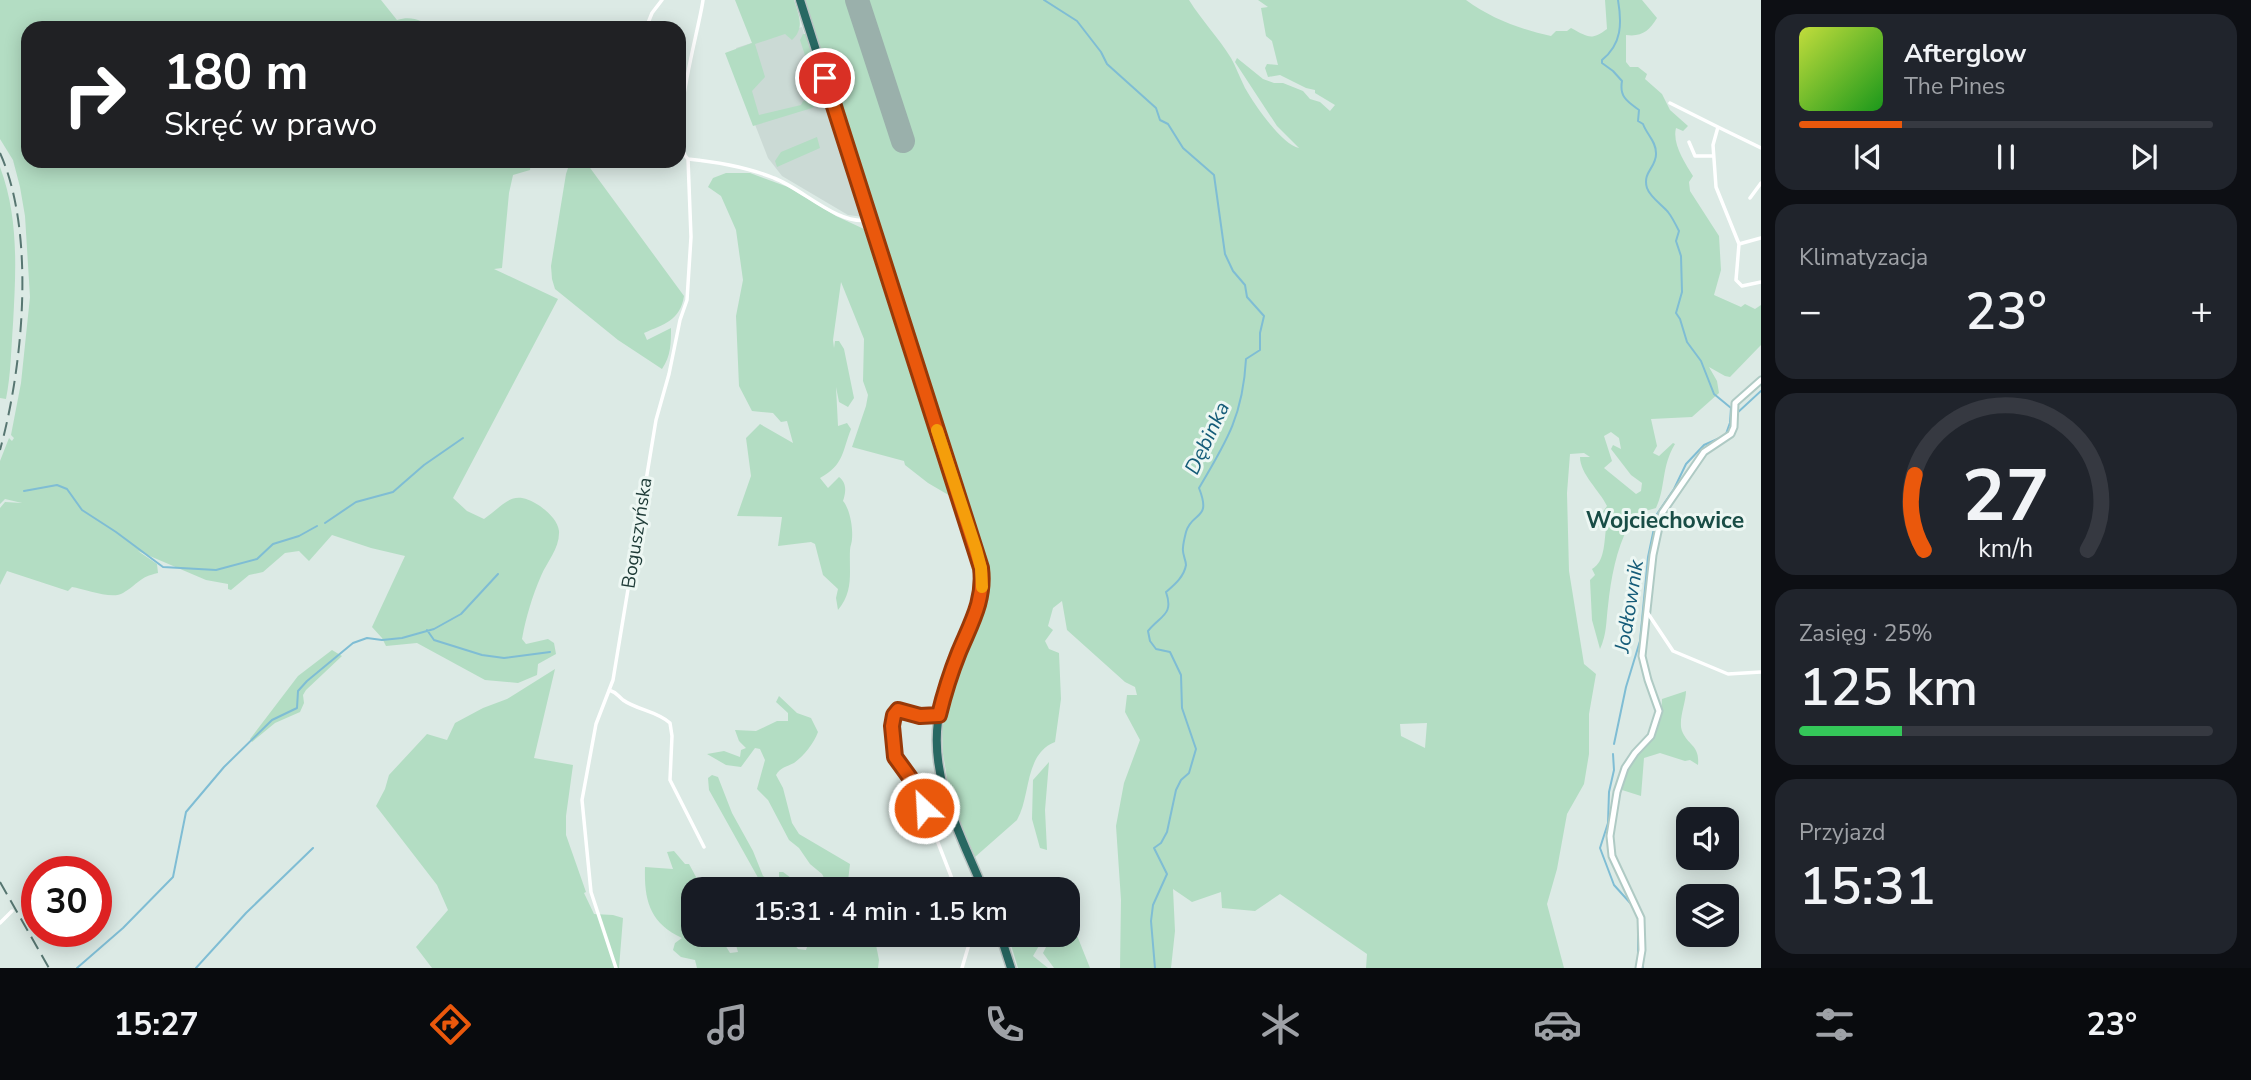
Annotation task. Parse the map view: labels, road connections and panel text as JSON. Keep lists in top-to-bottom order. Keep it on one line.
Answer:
{"streets":{"street":["Boguszyńska"]},"districts":["Wojciechowice"],"water":["Dębinka","Jodłownik"],"page":{"turn":["180 m","Skręć w prawo"],"song":["Afterglow","The Pines"],"tile":["Klimatyzacja",["Zasięg · 25%","125 km"],["Przyjazd","15:31"]],"heat":["−","23°","+"],"limit":"30","trip":"15:31 · 4 min · 1.5 km","tabs":["15:27","23°"],"gauge":["27","km/h"]}}
